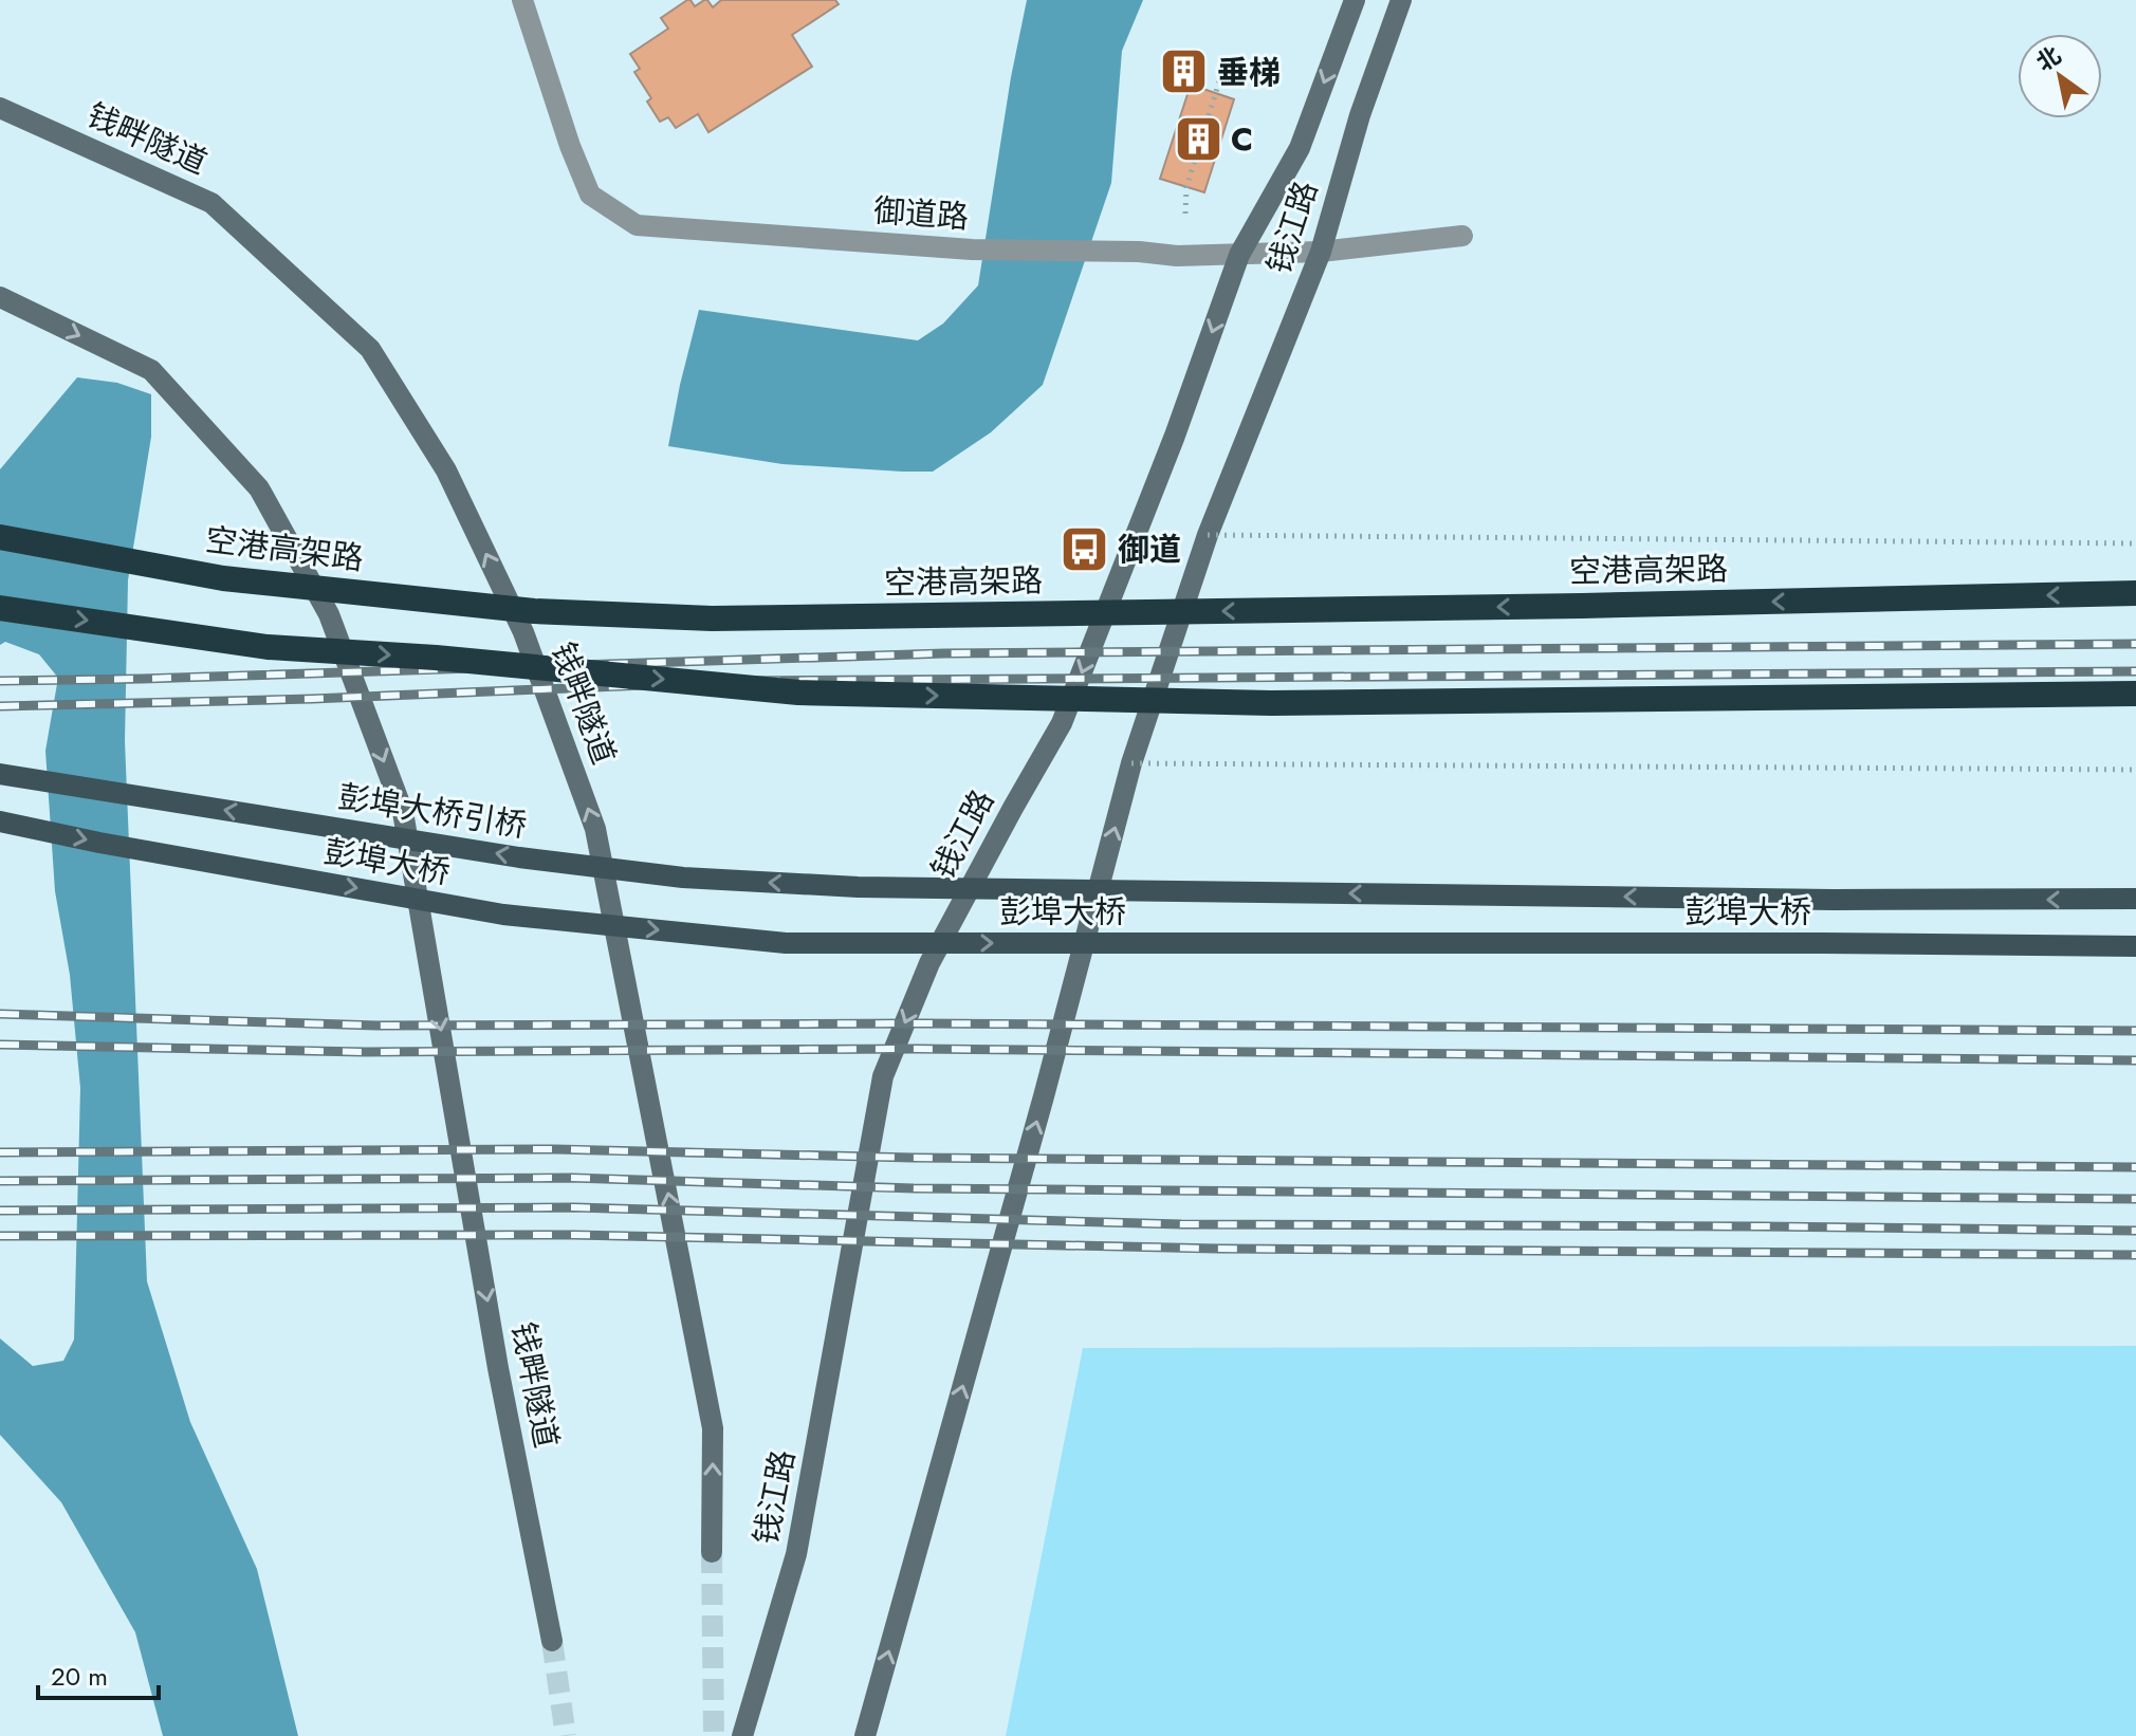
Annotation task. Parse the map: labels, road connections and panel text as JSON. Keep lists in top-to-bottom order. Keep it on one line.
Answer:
{"streets":{"highway":["空港高架路"],"main road":["钱畔隧道","钱江路","彭埠大桥引桥","彭埠大桥"],"street":["御道路"]},"crossings":[["御道路","钱江路"],["彭埠大桥引桥","彭埠大桥"]],"one_way":["彭埠大桥引桥"],"places":{"building":["垂梯","C"],"bus stop":["御道"]},"scale_bar":"20 m","north":"top left"}
